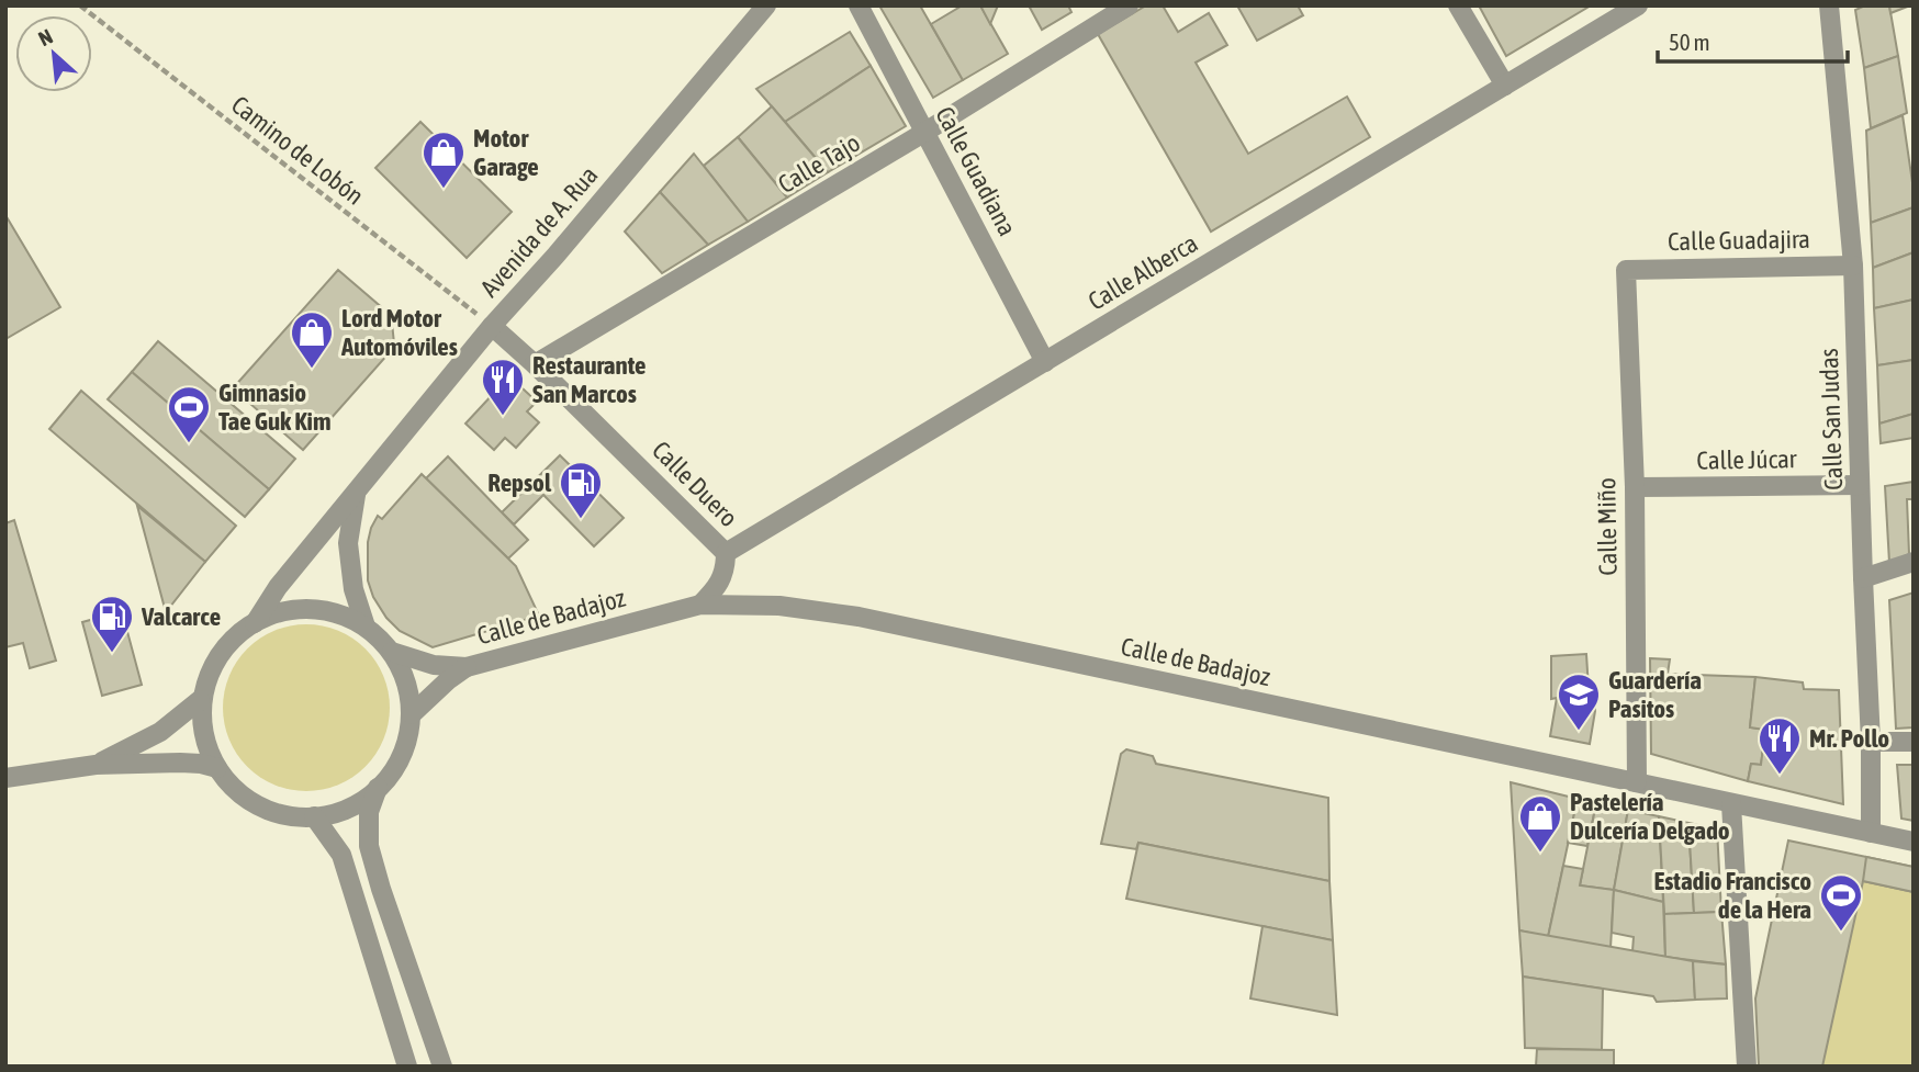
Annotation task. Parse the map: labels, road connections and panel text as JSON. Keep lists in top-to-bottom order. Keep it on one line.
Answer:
{"streets":{"street":["Calle Tajo","Calle Guadiana","Avenida de A. Rua","Calle Guadajira","Calle Alberca","Calle San Judas","Calle Júcar","Calle Duero","Calle Miño","Calle de Badajoz"],"path":["Camino de Lobón"]},"crossings":[["Camino de Lobón","Avenida de A. Rua"],["Camino de Lobón","Calle Duero"],["Calle Tajo","Calle Guadiana"],["Calle Tajo","Calle Duero"],["Calle Guadiana","Calle Alberca"],["Avenida de A. Rua","Calle Duero"],["Avenida de A. Rua","Calle de Badajoz"],["Calle Guadajira","Calle San Judas"],["Calle Guadajira","Calle Miño"],["Calle Alberca","Calle Duero"],["Calle San Judas","Calle Júcar"],["Calle San Judas","Calle de Badajoz"],["Calle Júcar","Calle Miño"],["Calle Miño","Calle de Badajoz"]],"places":{"shop":["Motor Garage","Lord Motor Automóviles","Pastelería Dulcería Delgado"],"restaurant":["Restaurante San Marcos","Mr. Pollo"],"sports":["Gimnasio Tae Guk Kim","Estadio Francisco de la Hera"],"fuel station":["Repsol","Valcarce"],"school or university":["Guardería Pasitos"]},"scale_bar":"50 m","north":"top left"}
